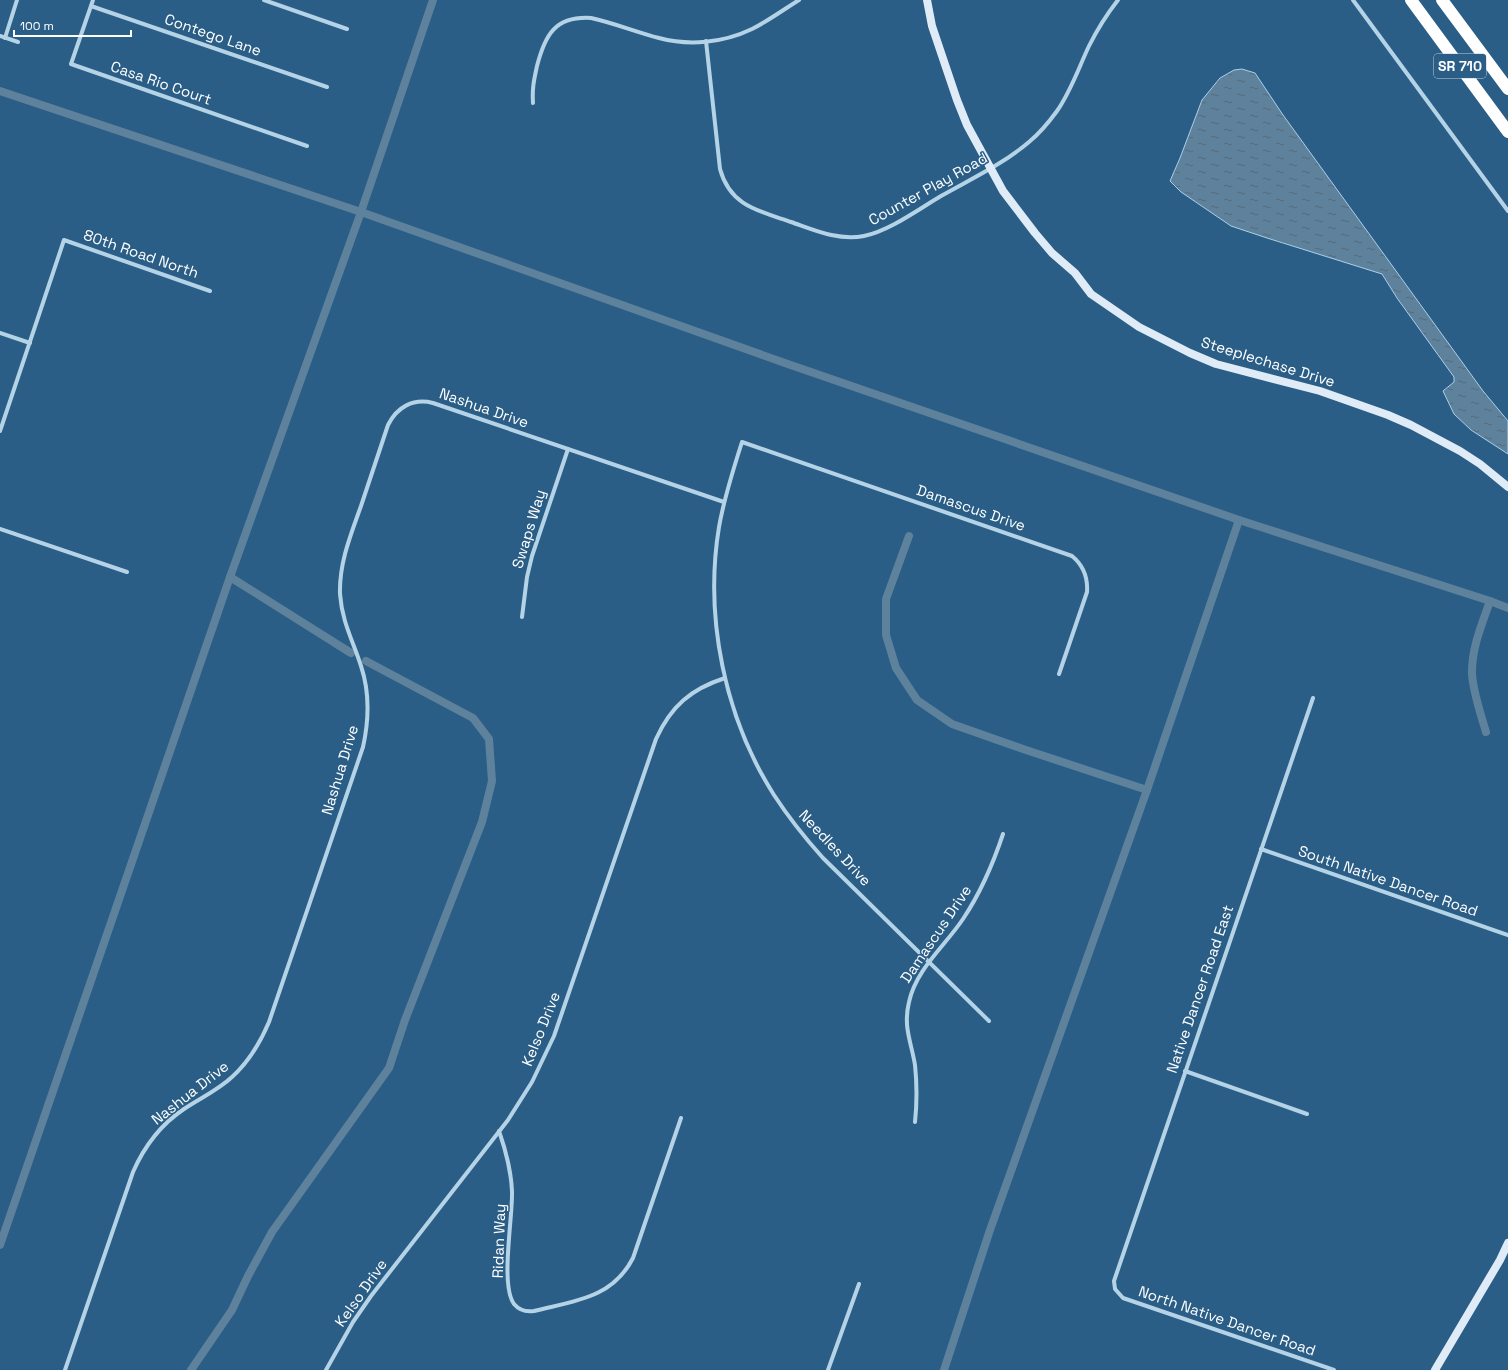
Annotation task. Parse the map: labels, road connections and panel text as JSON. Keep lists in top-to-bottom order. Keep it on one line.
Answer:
{"streets":{"highway":["SR 710"],"street":["Contego Lane","Casa Rio Court","Counter Play Road","80th Road North","Steeplechase Drive","Nashua Drive","Damascus Drive","Swaps Way","Needles Drive","South Native Dancer Road","Native Dancer Road East","Kelso Drive","Ridan Way","North Native Dancer Road"]},"crossings":[["Contego Lane","Casa Rio Court"],["Counter Play Road","Steeplechase Drive"],["Nashua Drive","Swaps Way"],["Nashua Drive","Needles Drive"],["Damascus Drive","Needles Drive"],["Needles Drive","Kelso Drive"],["South Native Dancer Road","Native Dancer Road East"],["Native Dancer Road East","North Native Dancer Road"],["Kelso Drive","Ridan Way"]],"scale_bar":"100 m"}
